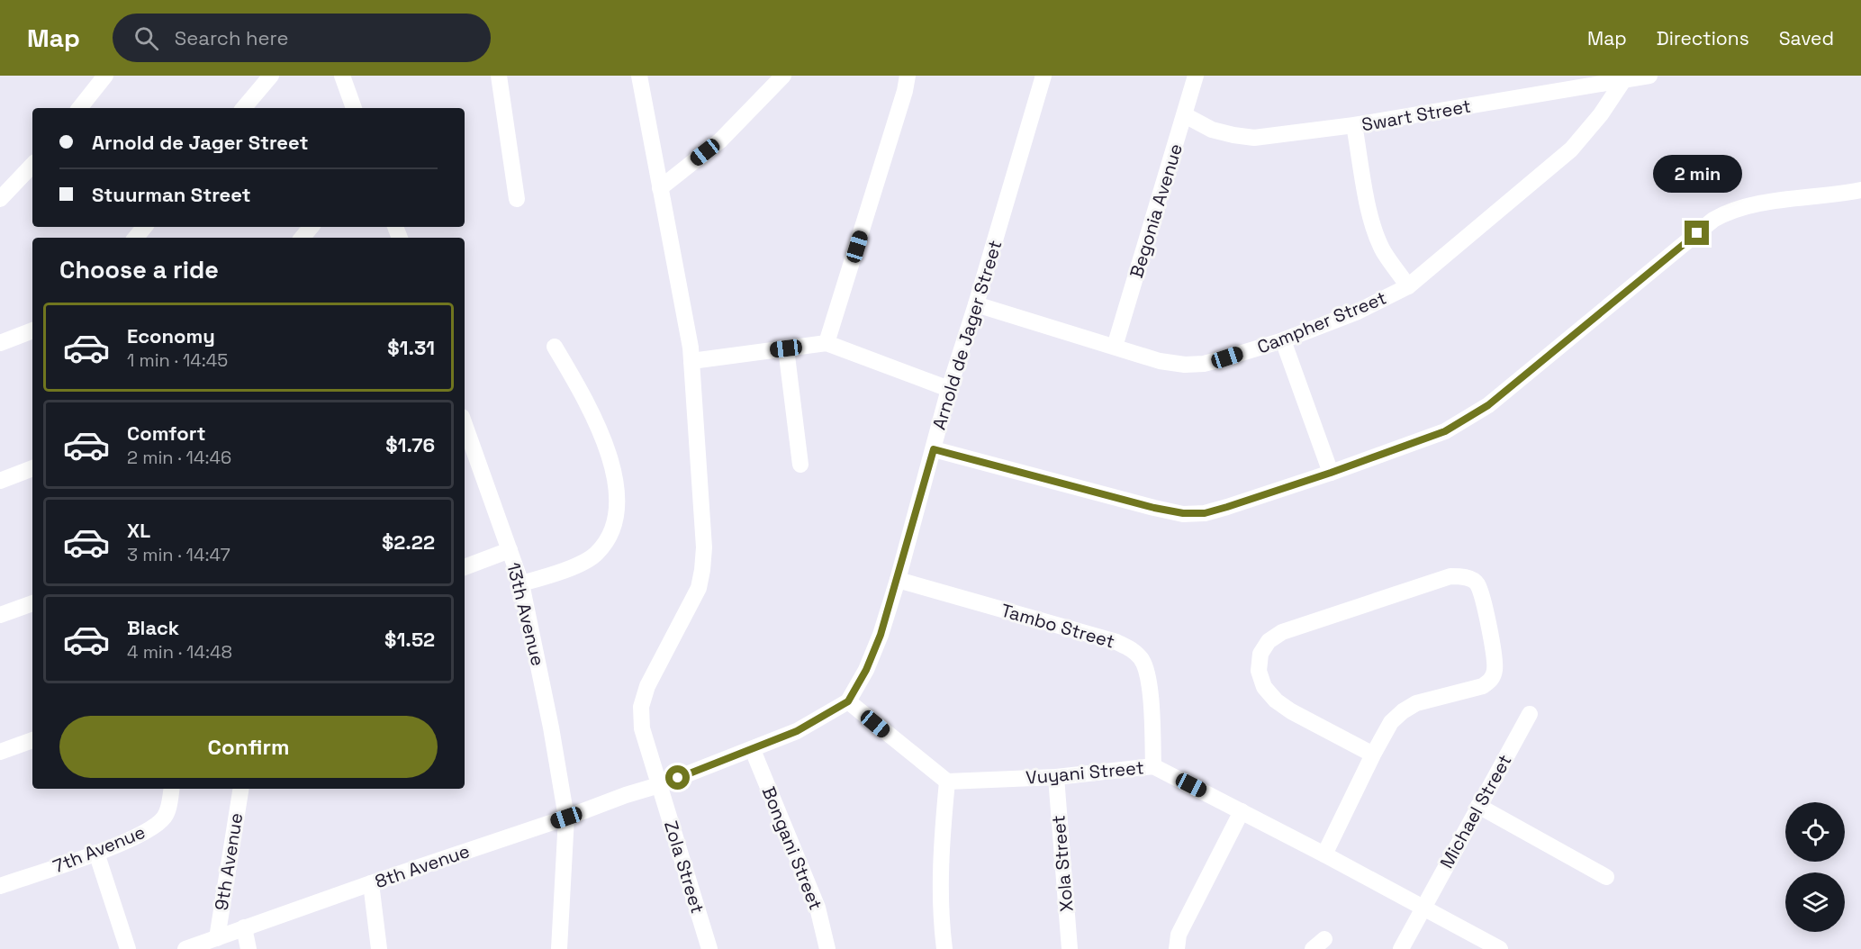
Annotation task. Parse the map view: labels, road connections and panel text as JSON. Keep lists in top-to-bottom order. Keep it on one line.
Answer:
{"streets":{"street":["Swart Street","Begonia Avenue","Campher Street","Arnold de Jager Street","13th Avenue","Tambo Street","Vuyani Street","Michael Street","Bongani Street","7th Avenue","9th Avenue","Xola Street","8th Avenue","Zola Street"]},"crossings":[["Swart Street","Begonia Avenue"],["Swart Street","Campher Street"],["Begonia Avenue","Campher Street"],["Campher Street","Arnold de Jager Street"],["Arnold de Jager Street","Tambo Street"],["13th Avenue","8th Avenue"],["Tambo Street","Vuyani Street"],["Vuyani Street","Michael Street"],["Vuyani Street","Xola Street"],["9th Avenue","8th Avenue"],["8th Avenue","Zola Street"]],"page":{"header":"Map","search":"Search here","nav":["Map","Directions","Saved"],"banner":["Arnold de Jager Street","Stuurman Street"],"bubble":"2 min","heading":"Choose a ride","list":[{"name":"Economy","note":"1 min · 14:45","value":"$1.31"},{"name":"Comfort","note":"2 min · 14:46","value":"$1.76"},{"name":"XL","note":"3 min · 14:47","value":"$2.22"},{"name":"Black","note":"4 min · 14:48","value":"$1.52"}],"buttons":"Confirm"}}
